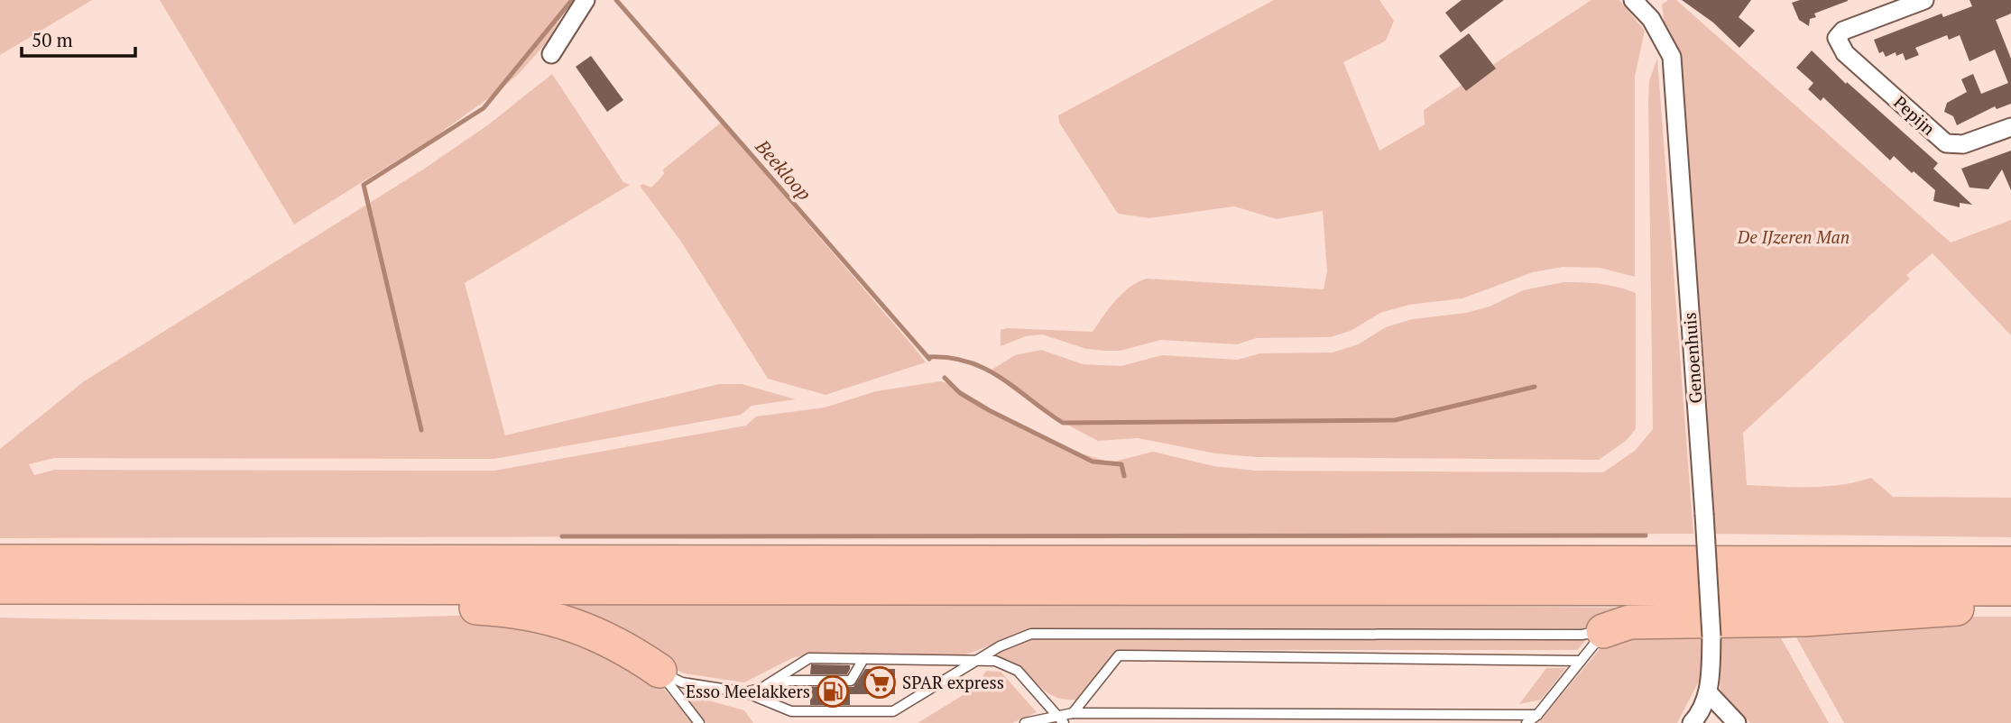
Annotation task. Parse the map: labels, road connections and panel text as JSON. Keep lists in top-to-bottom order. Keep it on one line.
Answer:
{"streets":{"street":["Pepijn","Genoenhuis"]},"water":["Beekloop"],"parks":["De IJzeren Man"],"places":{"supermarket":["SPAR express"],"fuel station":["Esso Meelakkers"]},"scale_bar":"50 m"}
